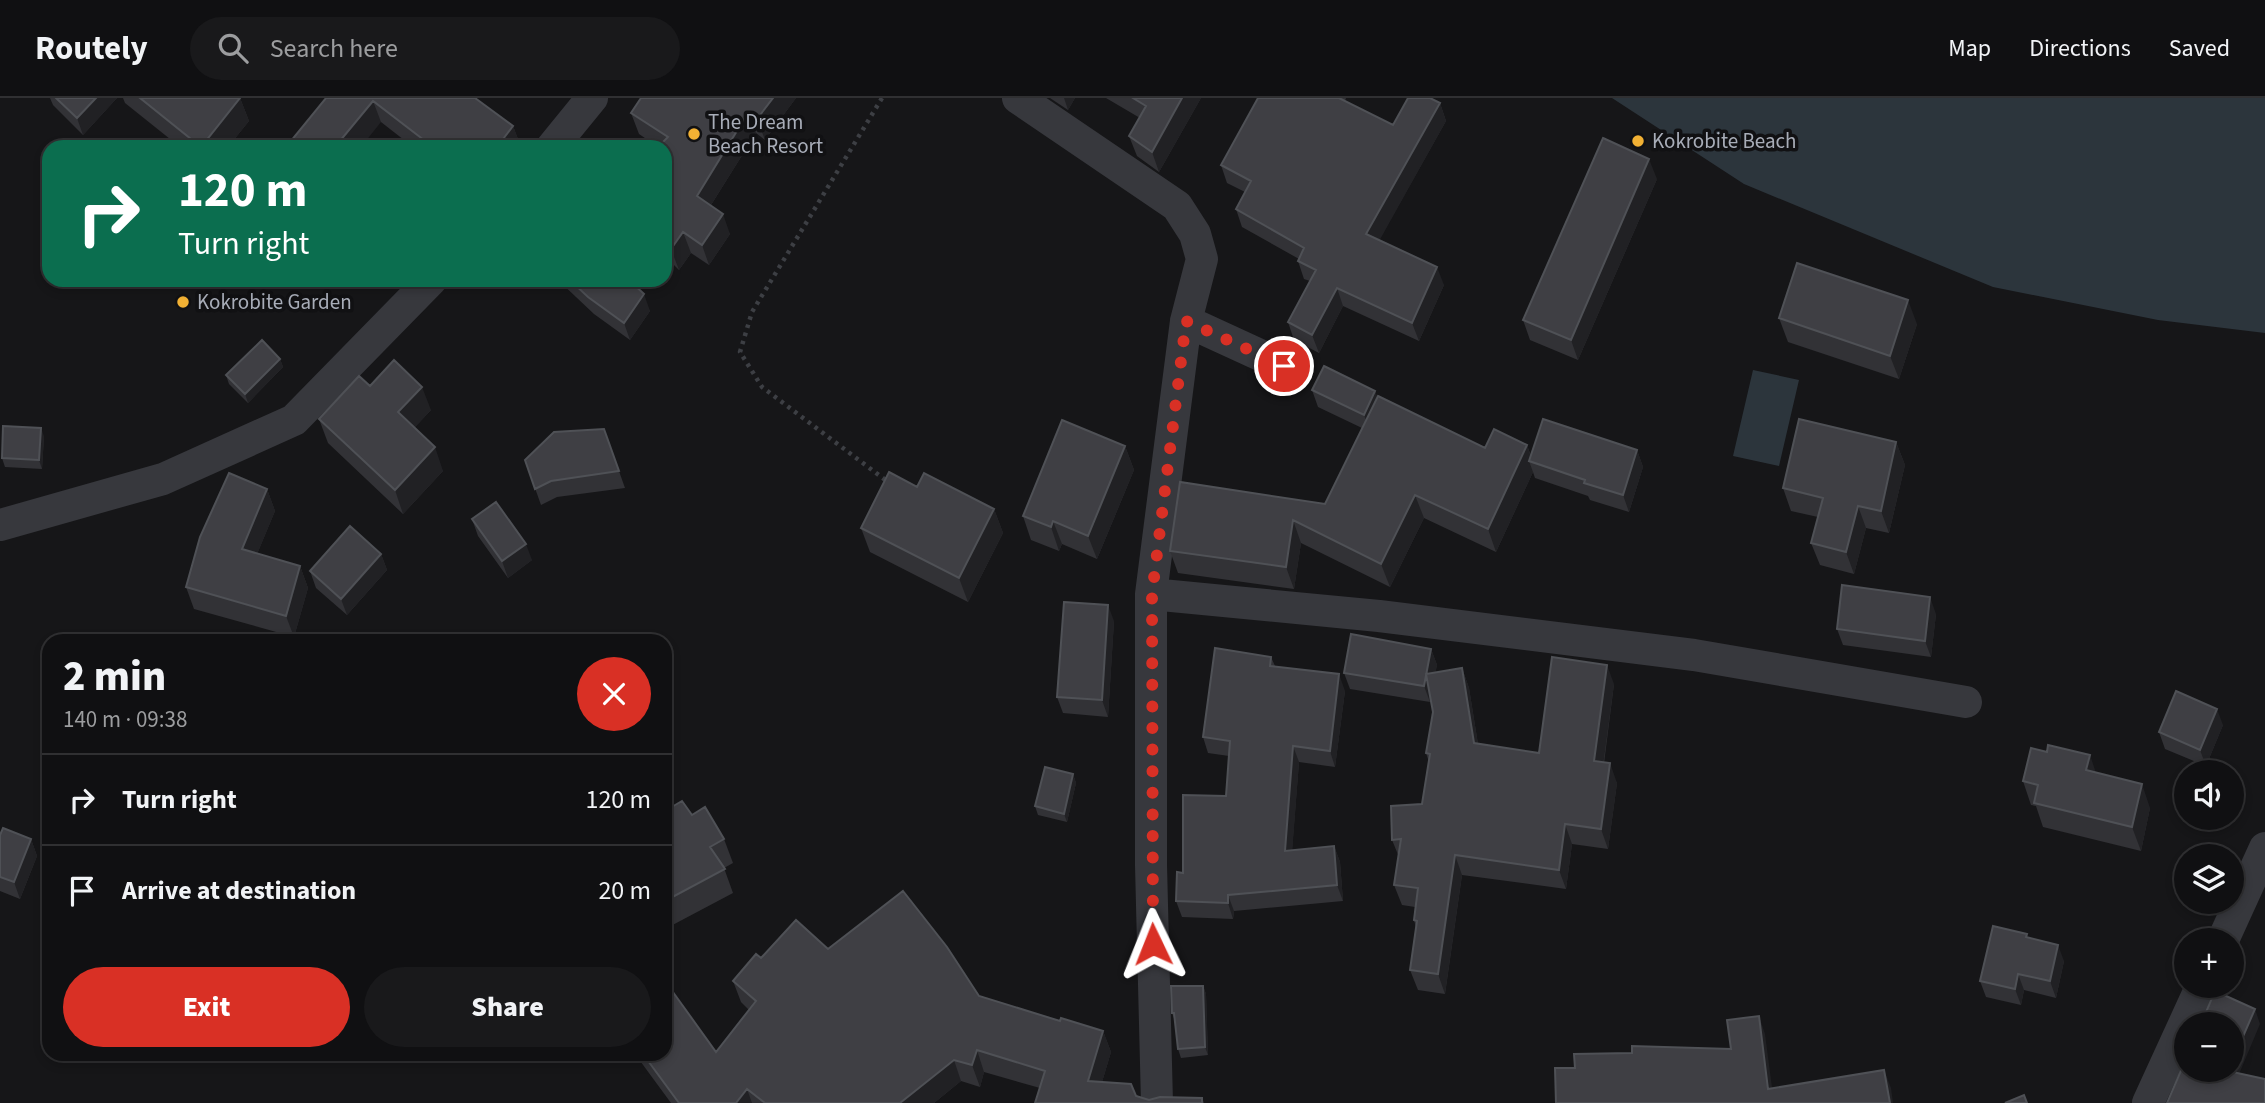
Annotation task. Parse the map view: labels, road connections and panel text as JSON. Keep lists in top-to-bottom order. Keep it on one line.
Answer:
{"places":["The Dream Beach Resort","Kokrobite Beach","Kokrobite Garden"],"page":{"header":"Routely","search":"Search here","nav":["Map","Directions","Saved"],"turn":["120 m","Turn right"],"heading":["2 min","140 m · 09:38"],"list":[{"name":"Turn right","value":"120 m"},{"name":"Arrive at destination","value":"20 m"}],"map_buttons":["+","−"],"buttons":["Exit","Share"]}}
